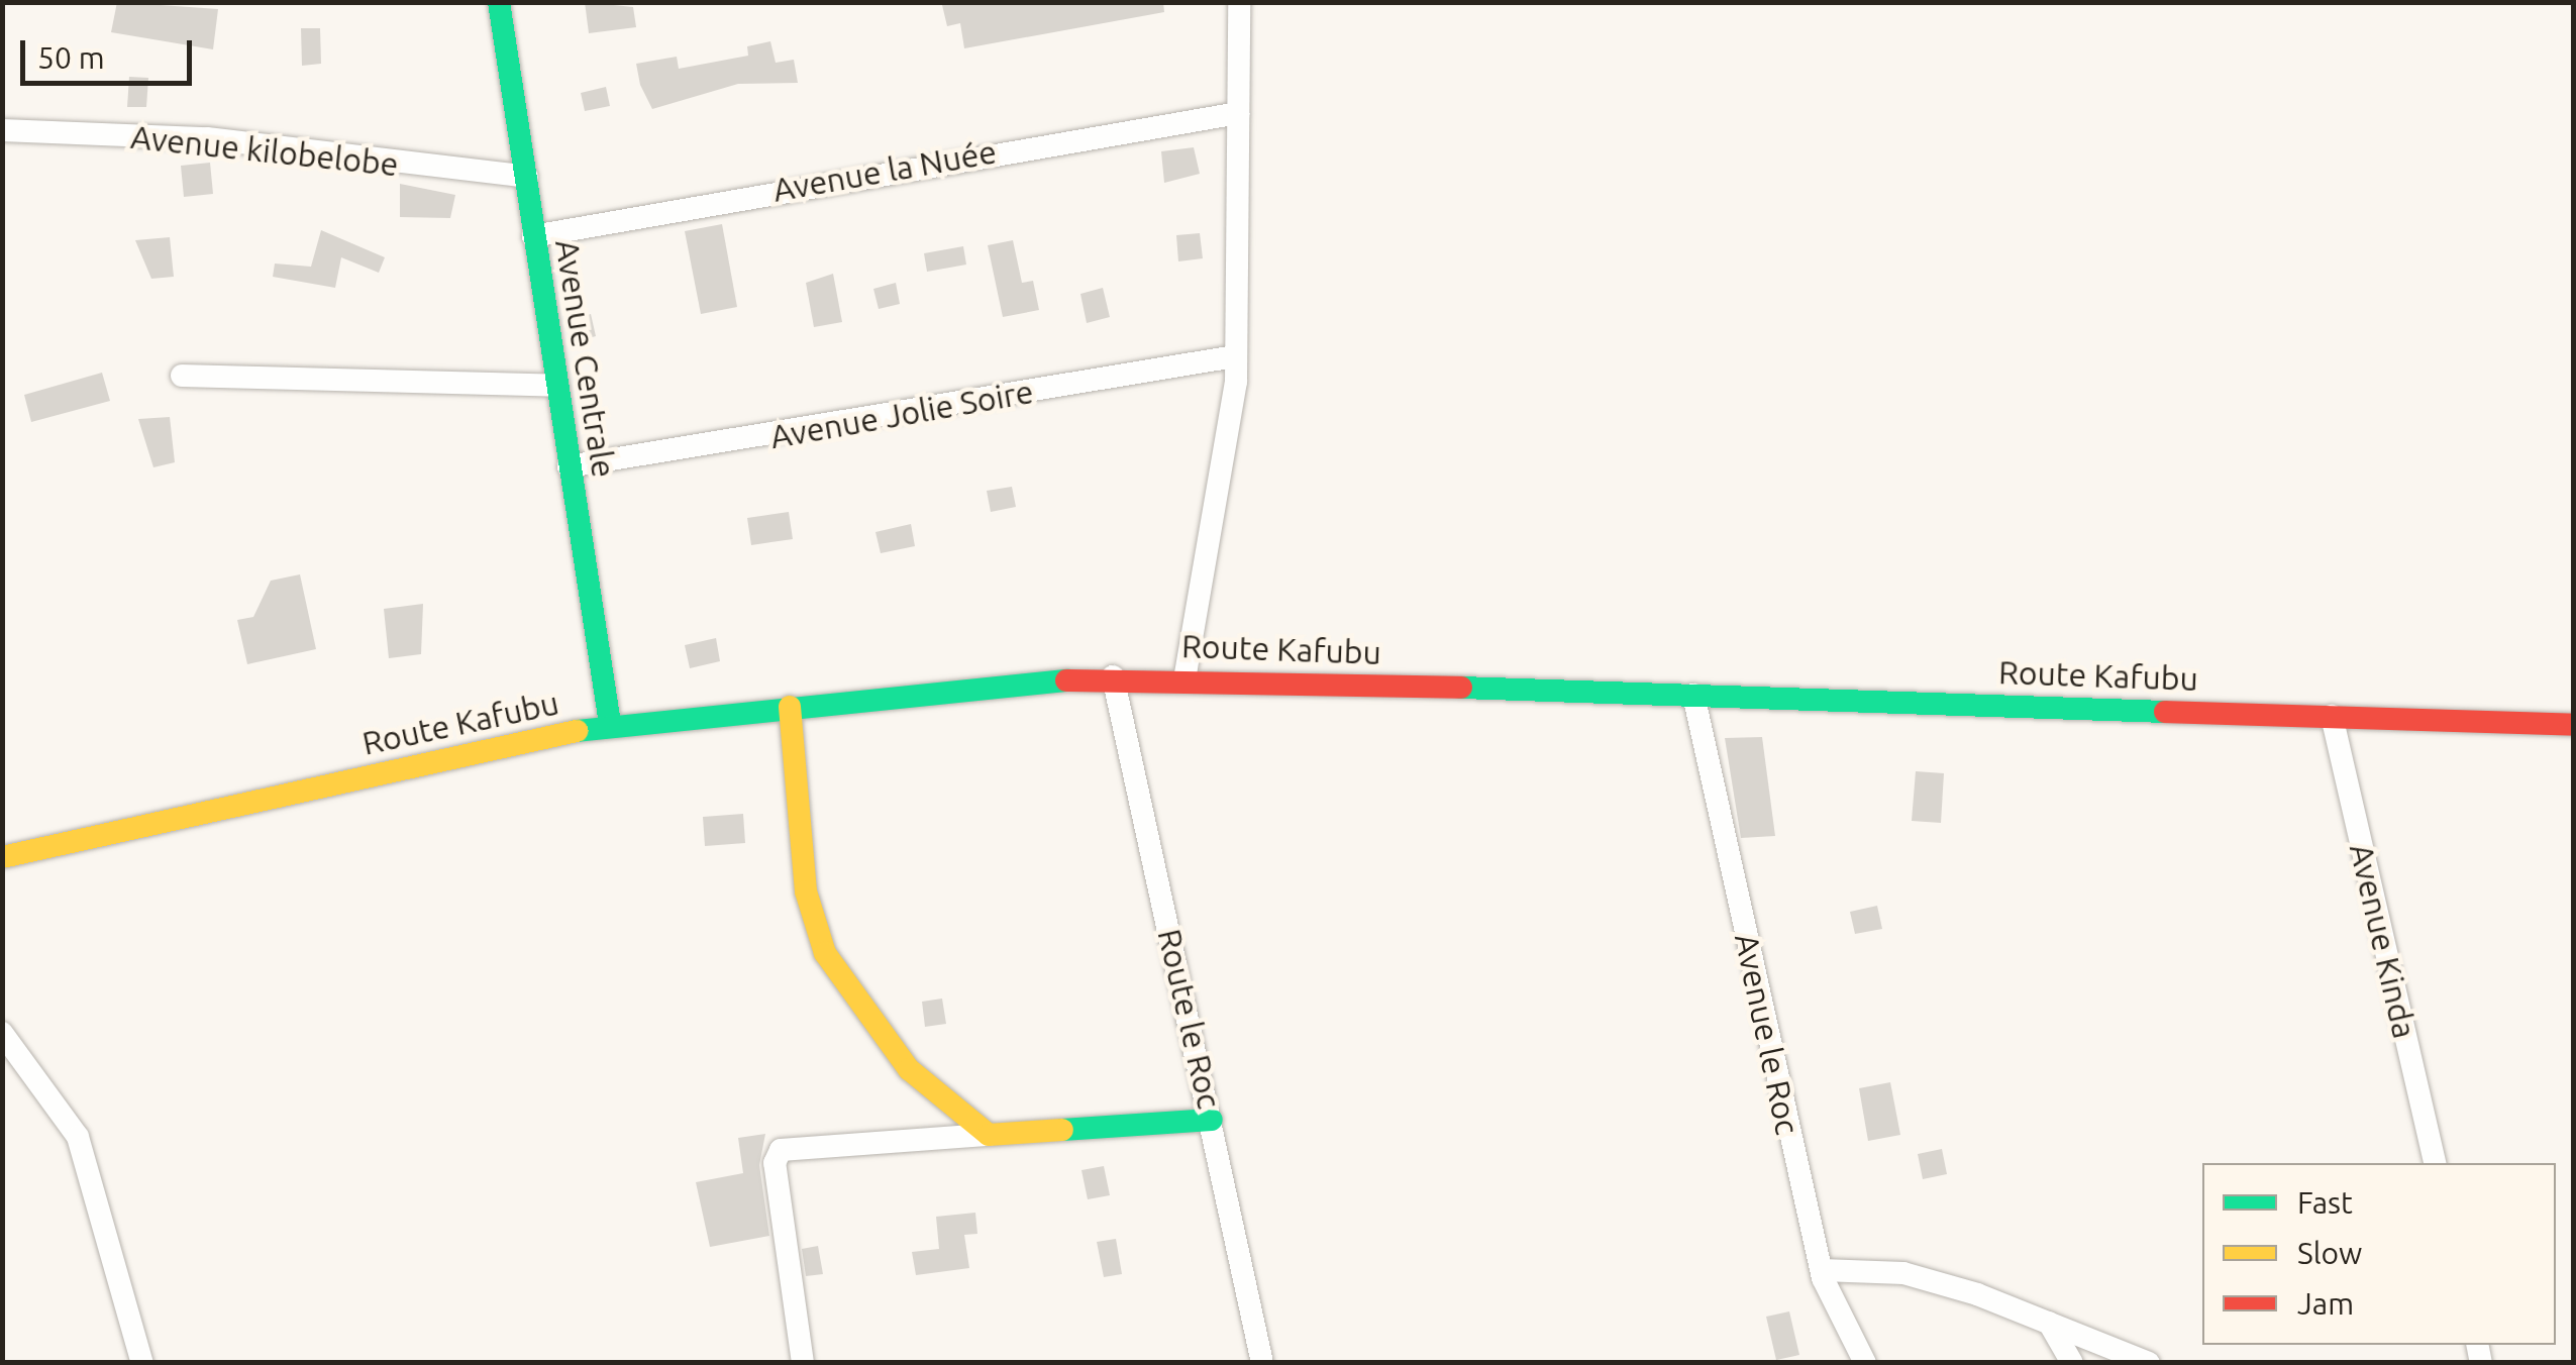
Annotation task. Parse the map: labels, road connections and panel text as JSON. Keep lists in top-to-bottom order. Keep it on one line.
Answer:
{"streets":{"main road":["Avenue Centrale","Route Kafubu"],"street":["Avenue kilobelobe","Avenue la Nuée","Avenue Jolie Soire","Avenue Kinda","Route le Roc","Avenue le Roc"]},"crossings":[["Avenue kilobelobe","Avenue Centrale"],["Avenue la Nuée","Avenue Centrale"],["Avenue Centrale","Avenue Jolie Soire"],["Avenue Centrale","Route Kafubu"],["Route Kafubu","Avenue Kinda"],["Route Kafubu","Route le Roc"],["Route Kafubu","Avenue le Roc"]],"legend":["Fast","Slow","Jam"],"scale_bar":"50 m"}
